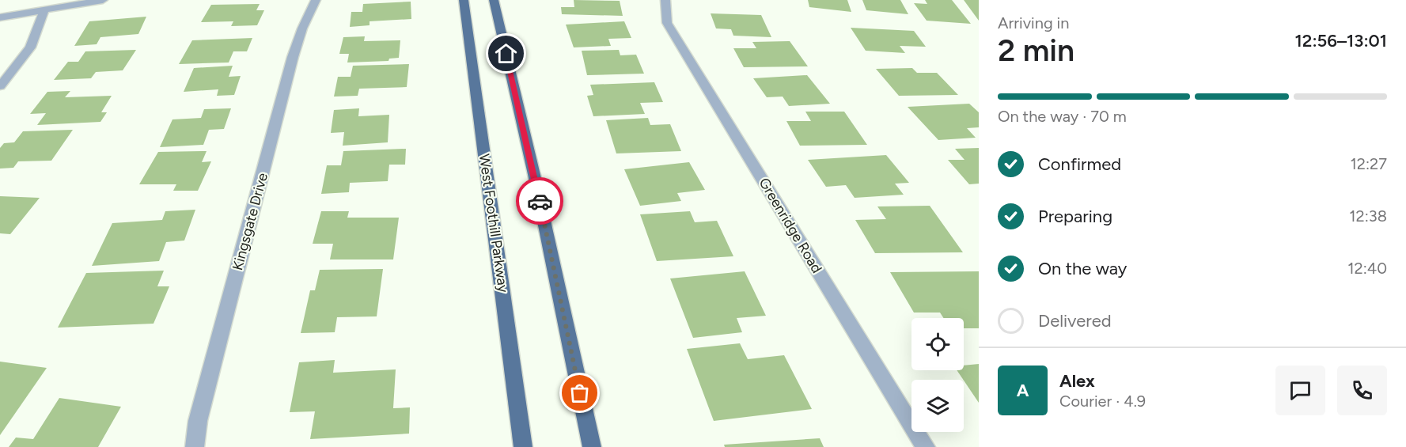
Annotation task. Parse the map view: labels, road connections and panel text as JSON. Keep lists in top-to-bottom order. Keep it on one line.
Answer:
{"streets":{"main road":["West Foothill Parkway"],"street":["Kingsgate Drive","Greenridge Road"]},"page":{"heading":["2 min","Arriving in","12:56–13:01"],"panel":["Alex","Courier · 4.9"],"bar":"On the way · 70 m","list":[["Confirmed","12:27"],["Preparing","12:38"],["On the way","12:40"],"Delivered"],"round":"A"}}
